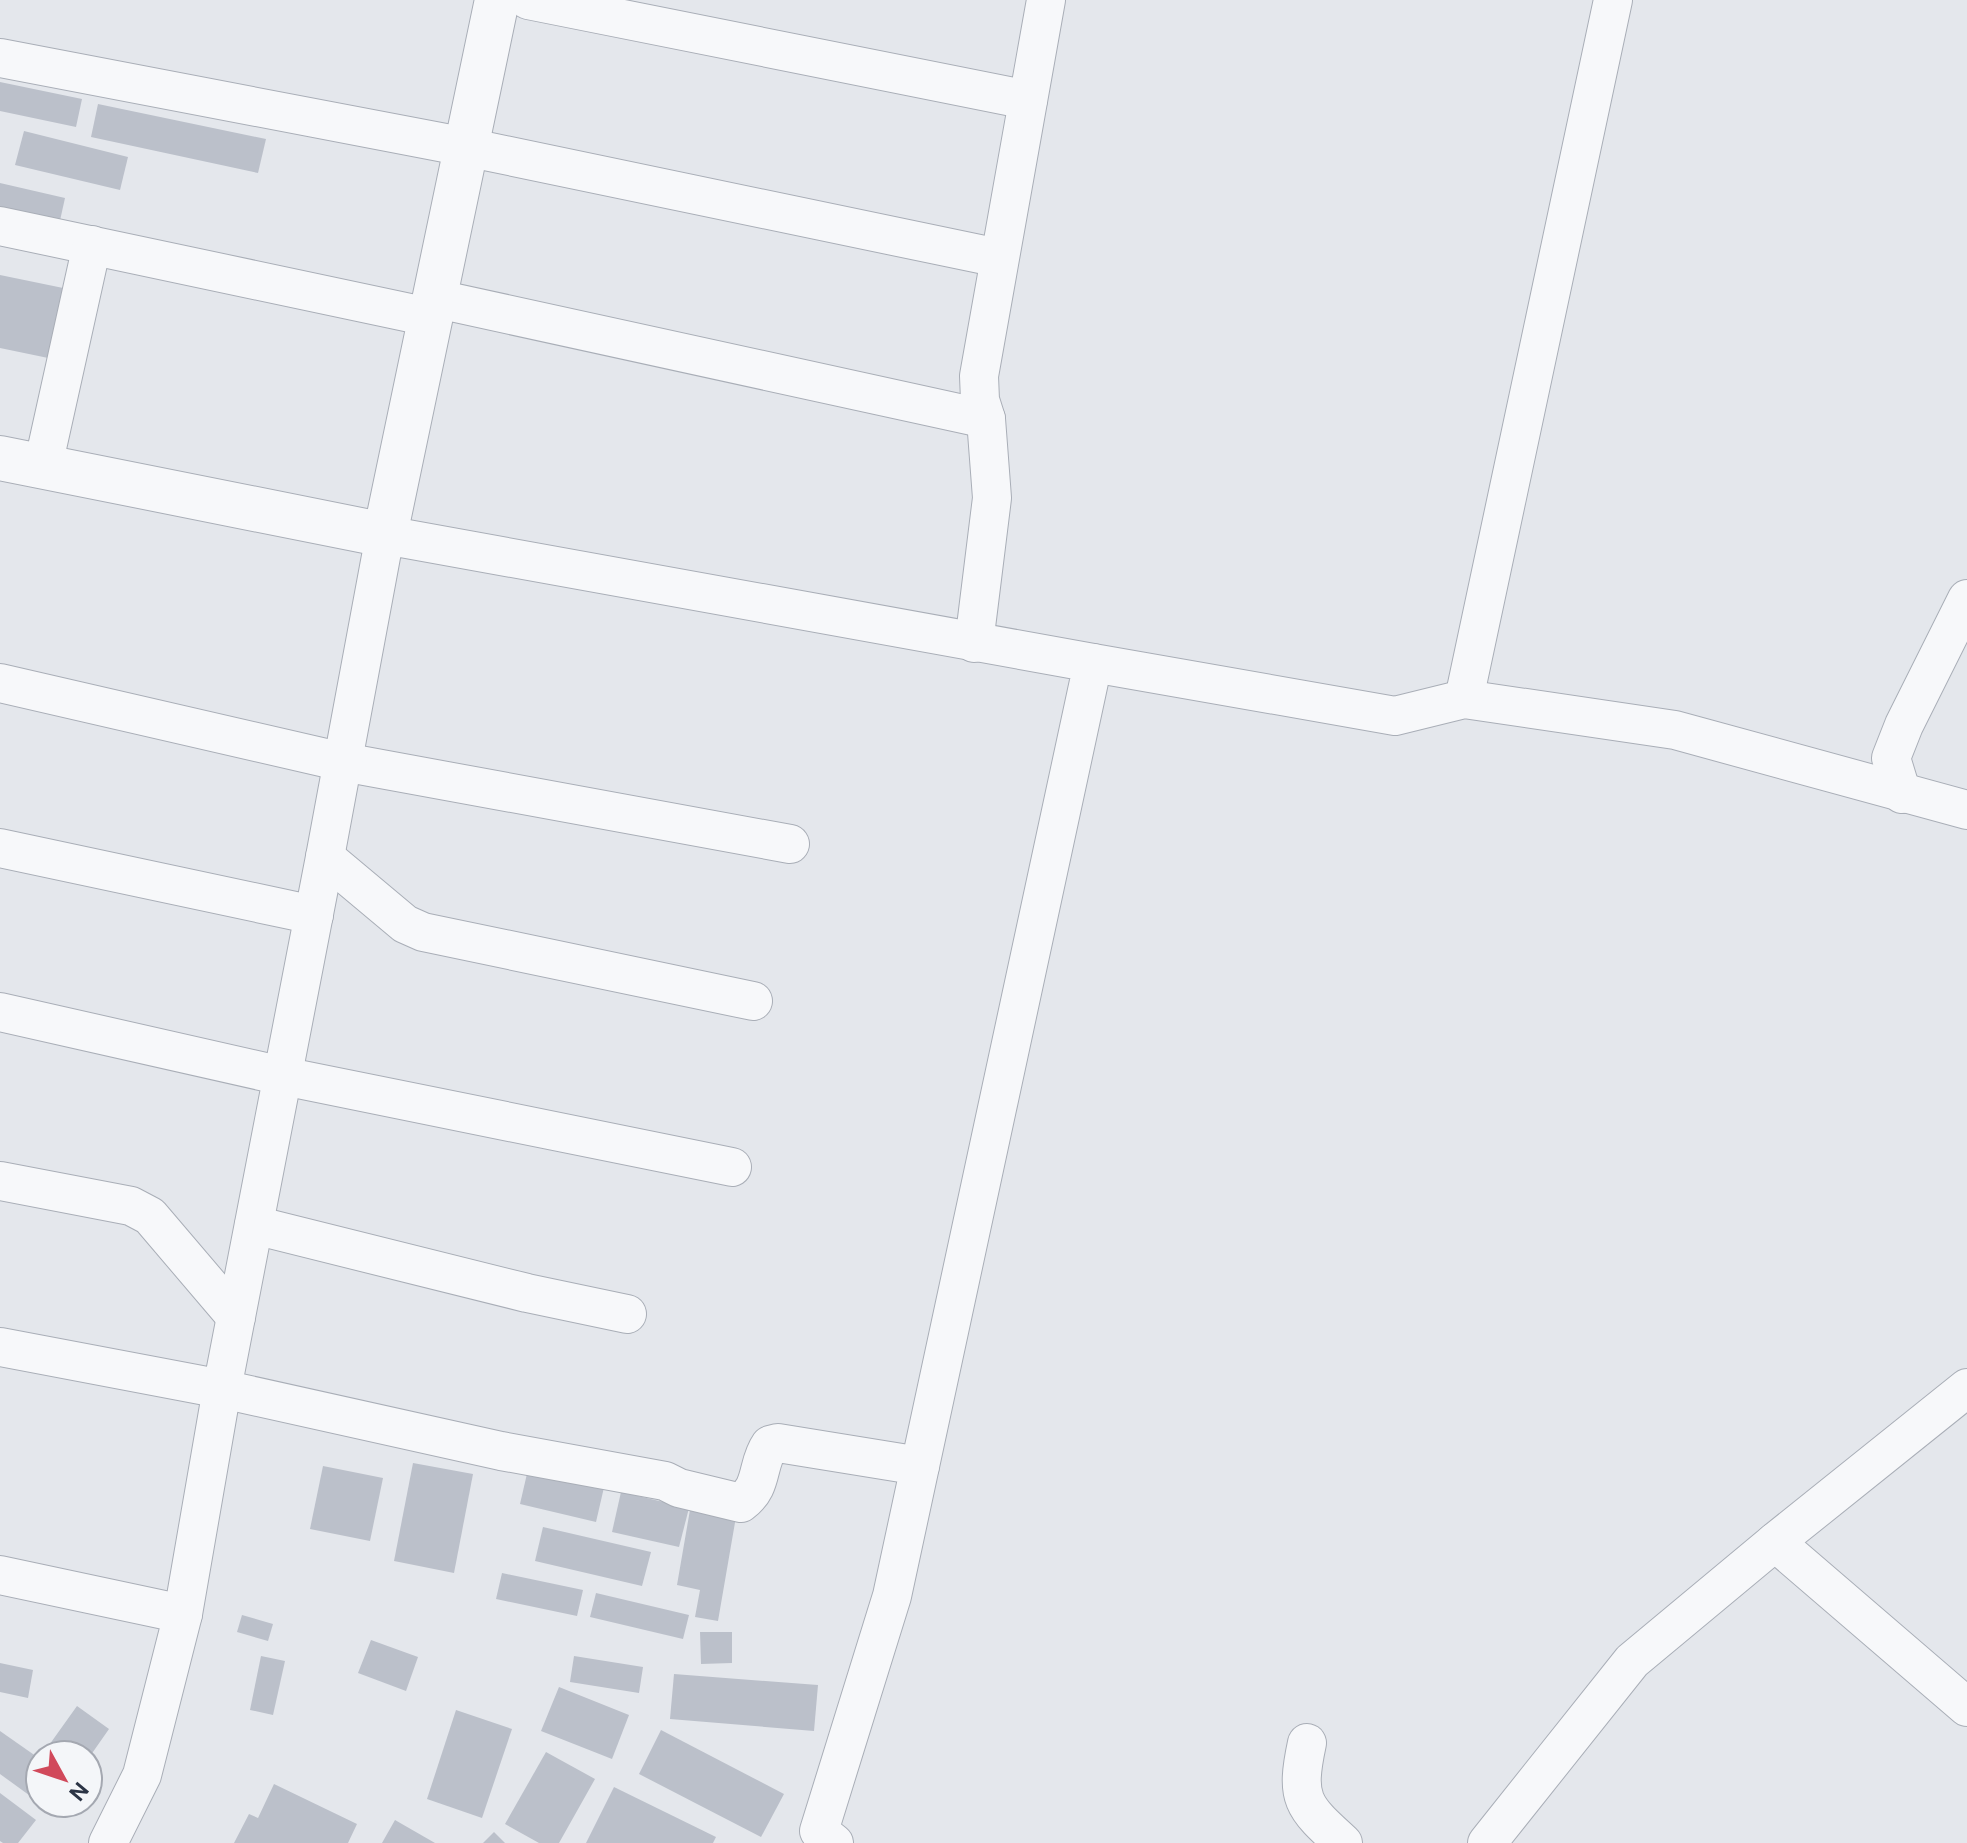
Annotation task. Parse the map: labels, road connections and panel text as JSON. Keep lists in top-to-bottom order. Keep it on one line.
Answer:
{"north":"bottom right"}
